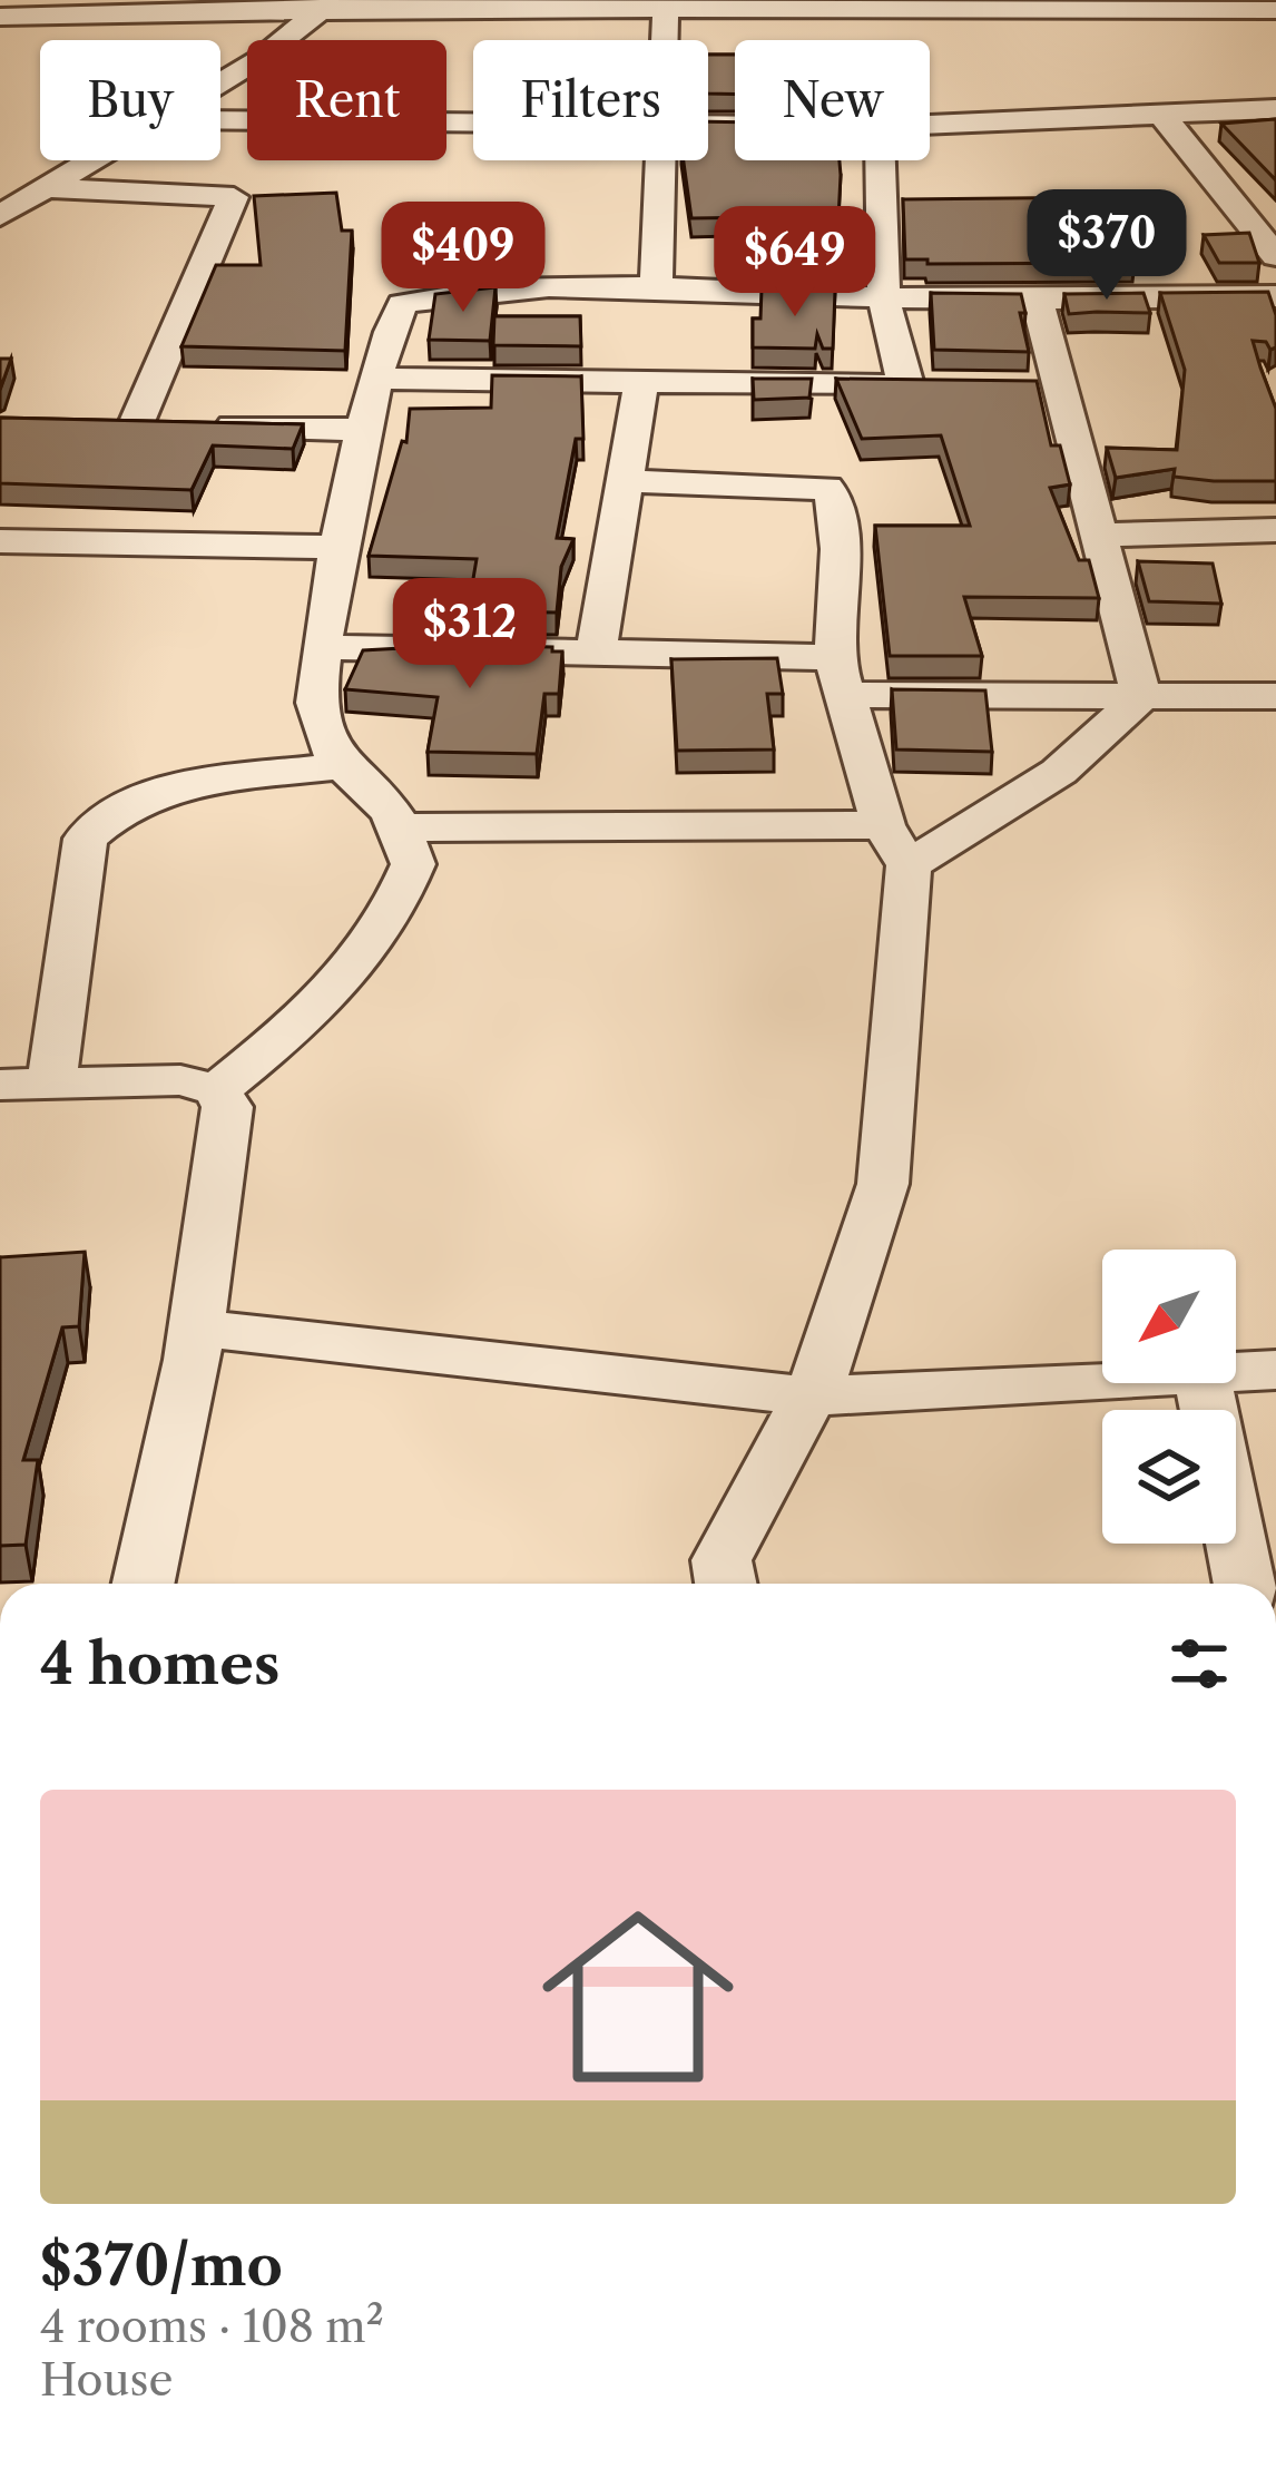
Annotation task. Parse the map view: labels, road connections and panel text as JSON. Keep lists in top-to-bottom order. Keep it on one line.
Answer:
{"north":"bottom left","page":{"chip":["Buy","Rent","Filters","New"],"price":["$370","$409","$649","$312"],"heading":"4 homes","list":[{"name":"$370/mo","note":"4 rooms · 108 m² · House"}]}}
